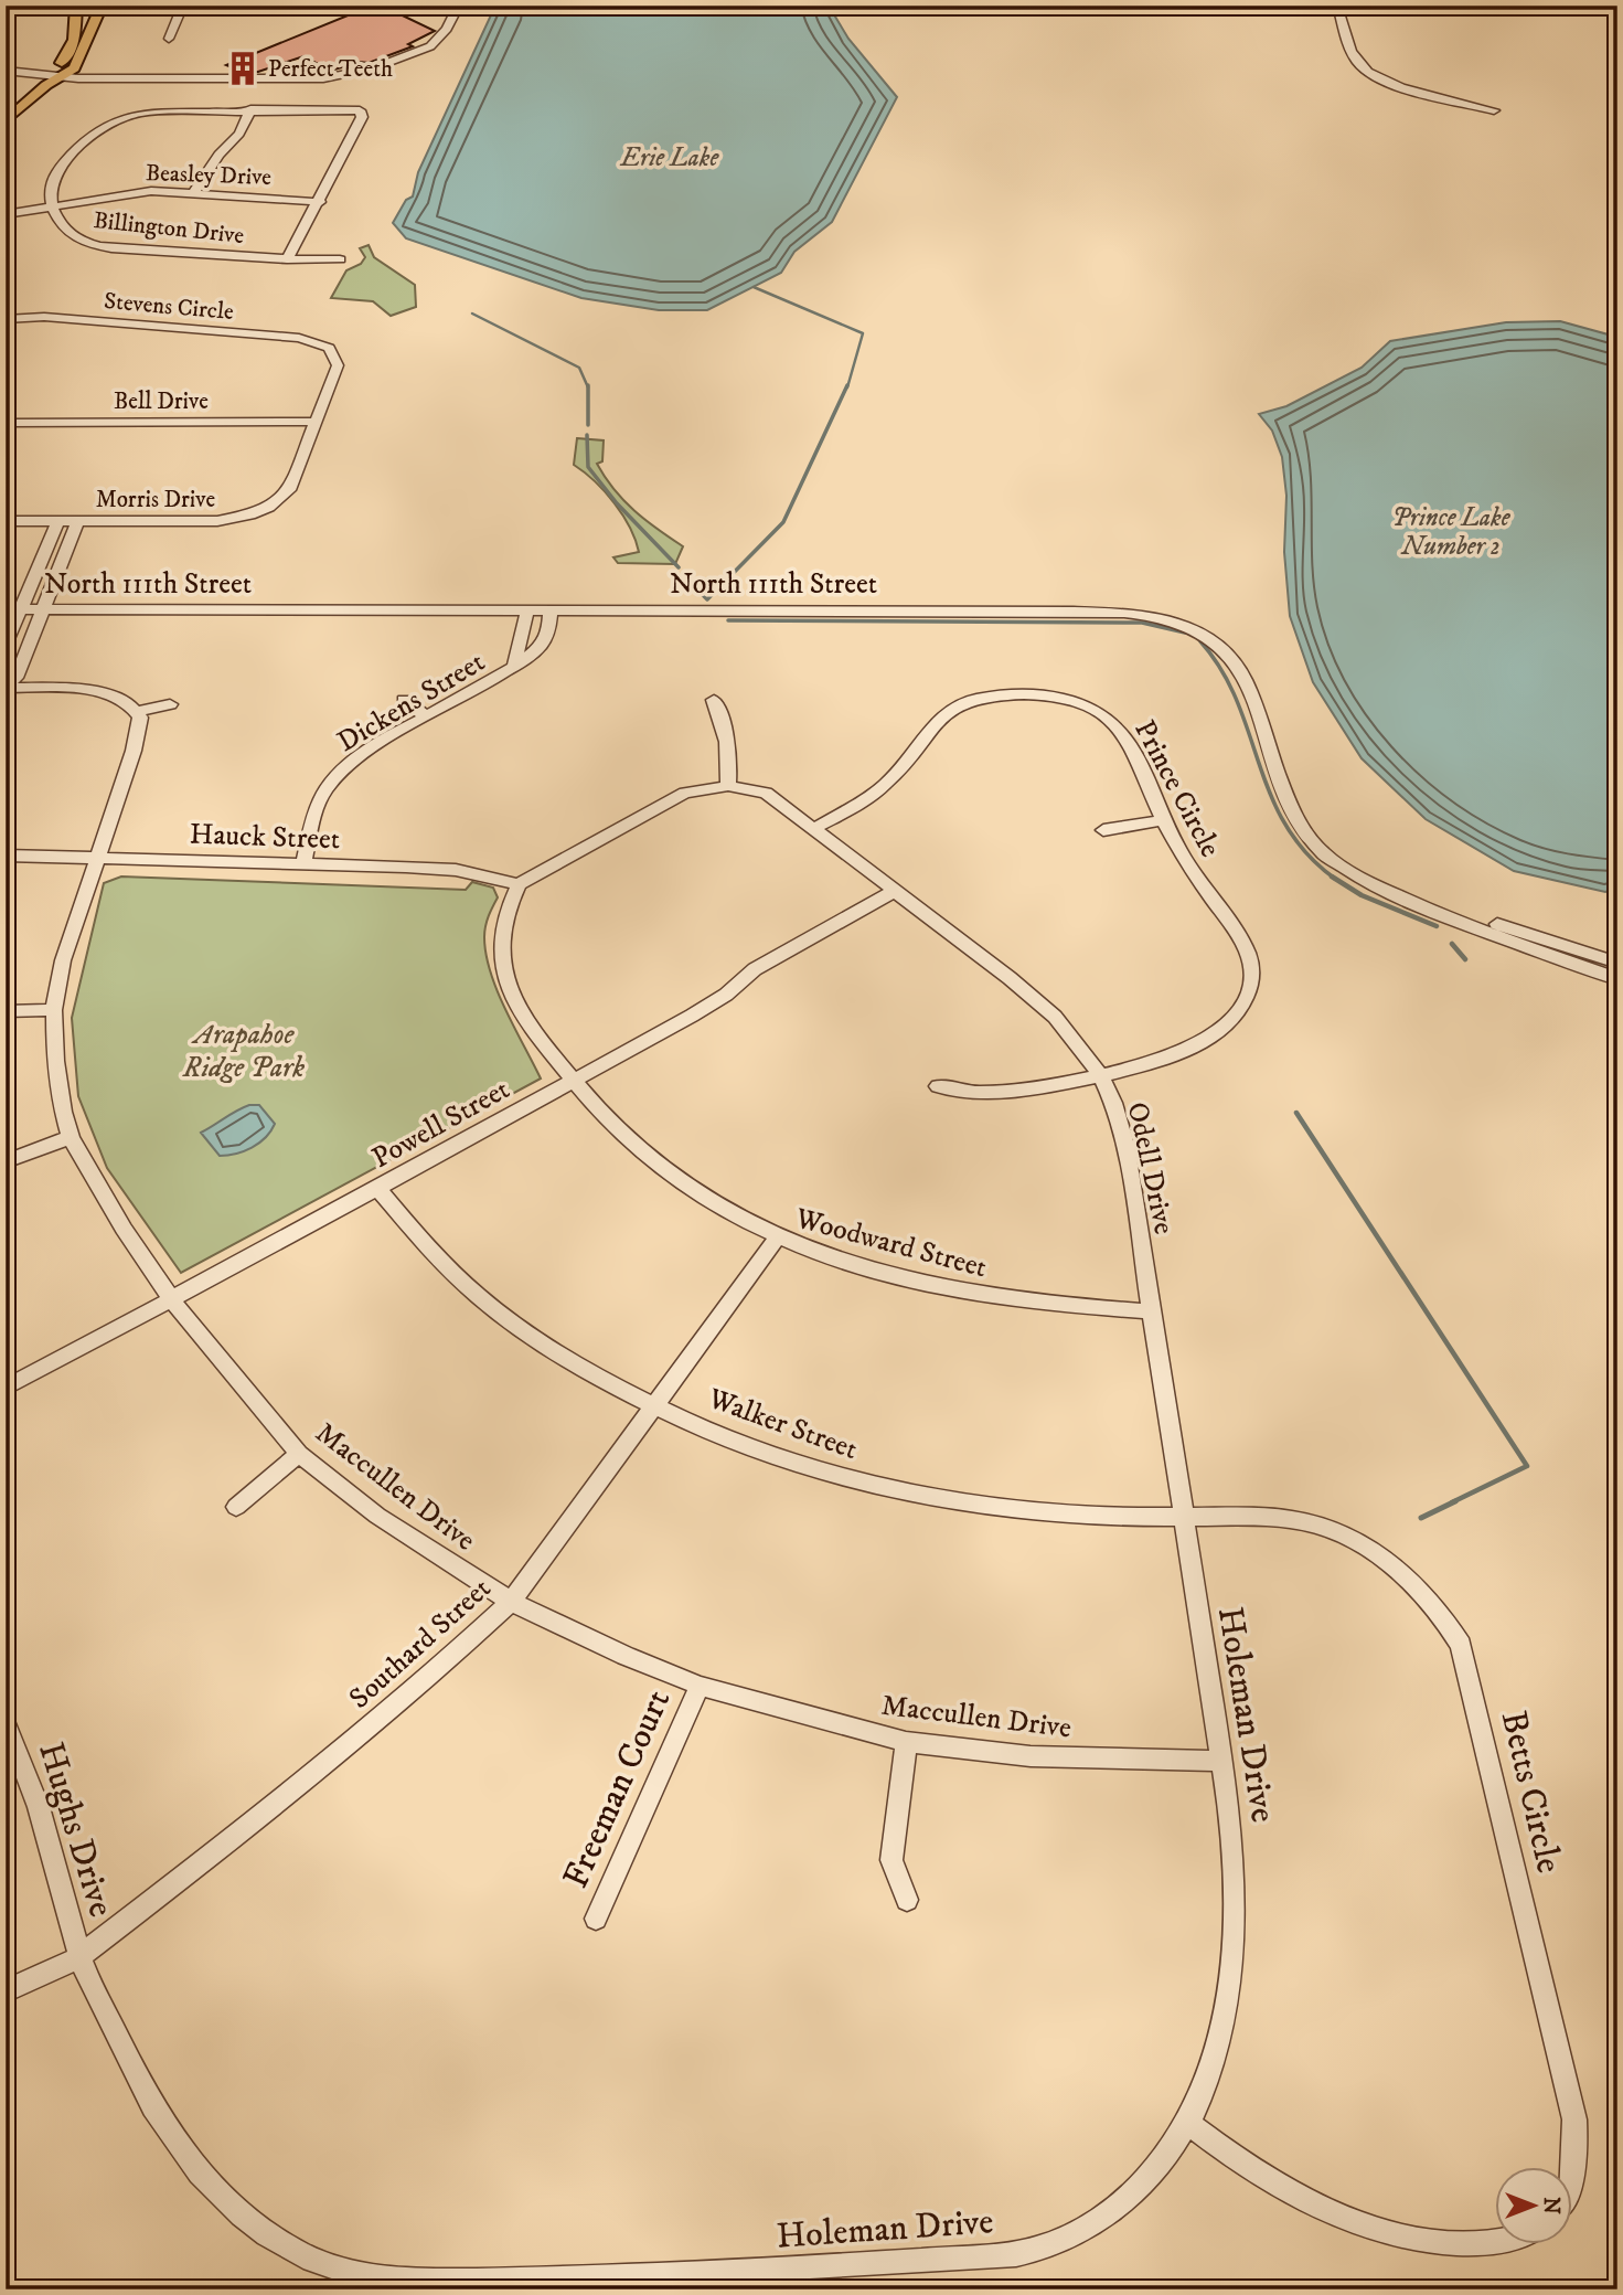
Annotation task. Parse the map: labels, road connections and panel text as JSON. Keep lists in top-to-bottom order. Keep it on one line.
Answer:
{"streets":{"street":["Beasley Drive","Billington Drive","Stevens Circle","Bell Drive","Morris Drive","North 111th Street","Dickens Street","Prince Circle","Hauck Street","Powell Street","Odell Drive","Woodward Street","Walker Street","Maccullen Drive","Southard Street","Holeman Drive","Freeman Court","Betts Circle","Hughs Drive"]},"crossings":[["Beasley Drive","Billington Drive"],["Stevens Circle","Bell Drive"],["Stevens Circle","Morris Drive"],["Bell Drive","Morris Drive"],["Morris Drive","North 111th Street"],["North 111th Street","Dickens Street"],["Dickens Street","Hauck Street"],["Prince Circle","Odell Drive"],["Hauck Street","Woodward Street"],["Hauck Street","Maccullen Drive"],["Powell Street","Odell Drive"],["Powell Street","Woodward Street"],["Powell Street","Walker Street"],["Powell Street","Maccullen Drive"],["Odell Drive","Woodward Street"],["Odell Drive","Walker Street"],["Odell Drive","Holeman Drive"],["Woodward Street","Southard Street"],["Walker Street","Southard Street"],["Walker Street","Holeman Drive"],["Walker Street","Betts Circle"],["Maccullen Drive","Southard Street"],["Maccullen Drive","Holeman Drive"],["Maccullen Drive","Freeman Court"],["Southard Street","Holeman Drive"],["Southard Street","Hughs Drive"],["Holeman Drive","Hughs Drive"]],"water":["Erie Lake","Prince Lake Number 2"],"parks":["Arapahoe Ridge Park"],"places":{"building":["Perfect Teeth"]},"north":"right"}
